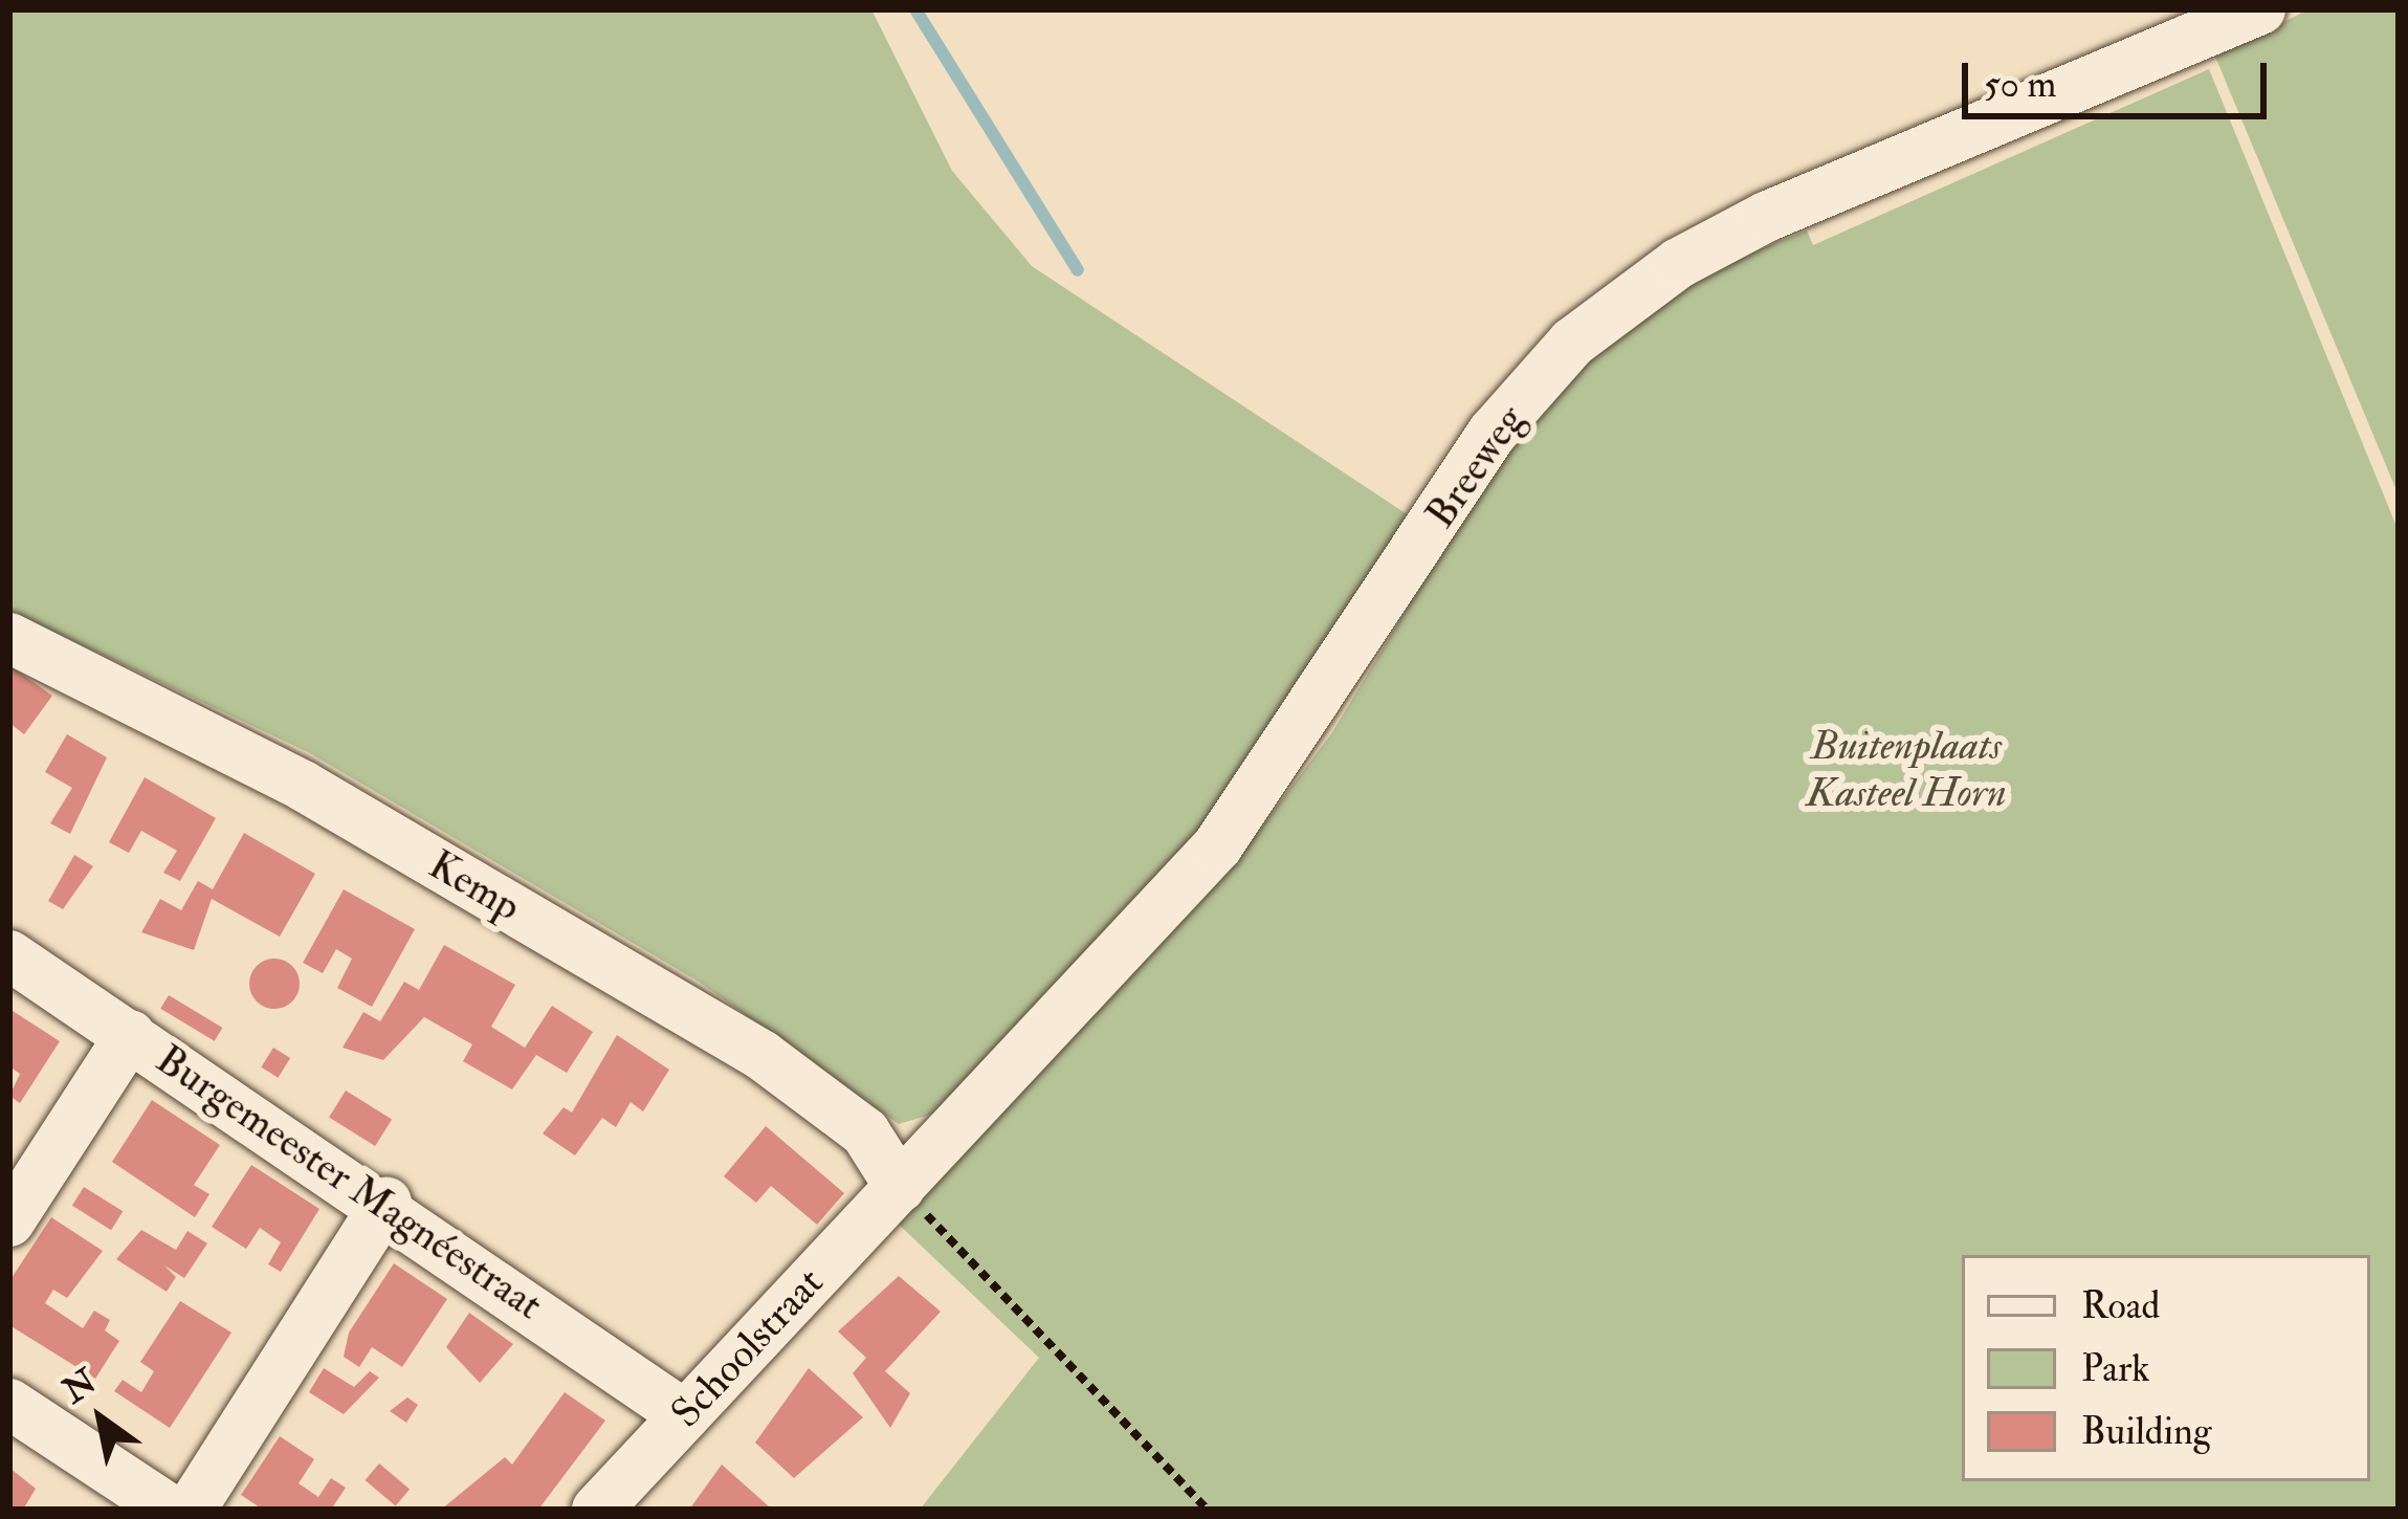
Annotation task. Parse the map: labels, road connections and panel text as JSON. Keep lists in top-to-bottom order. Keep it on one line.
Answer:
{"streets":{"street":["Breeweg","Kemp","Burgemeester Magnéestraat","Schoolstraat"]},"crossings":[["Breeweg","Kemp"],["Breeweg","Schoolstraat"],["Kemp","Schoolstraat"],["Burgemeester Magnéestraat","Schoolstraat"]],"parks":["Buitenplaats Kasteel Horn"],"legend":["Road","Park","Building"],"scale_bar":"50 m","north":"top left"}
